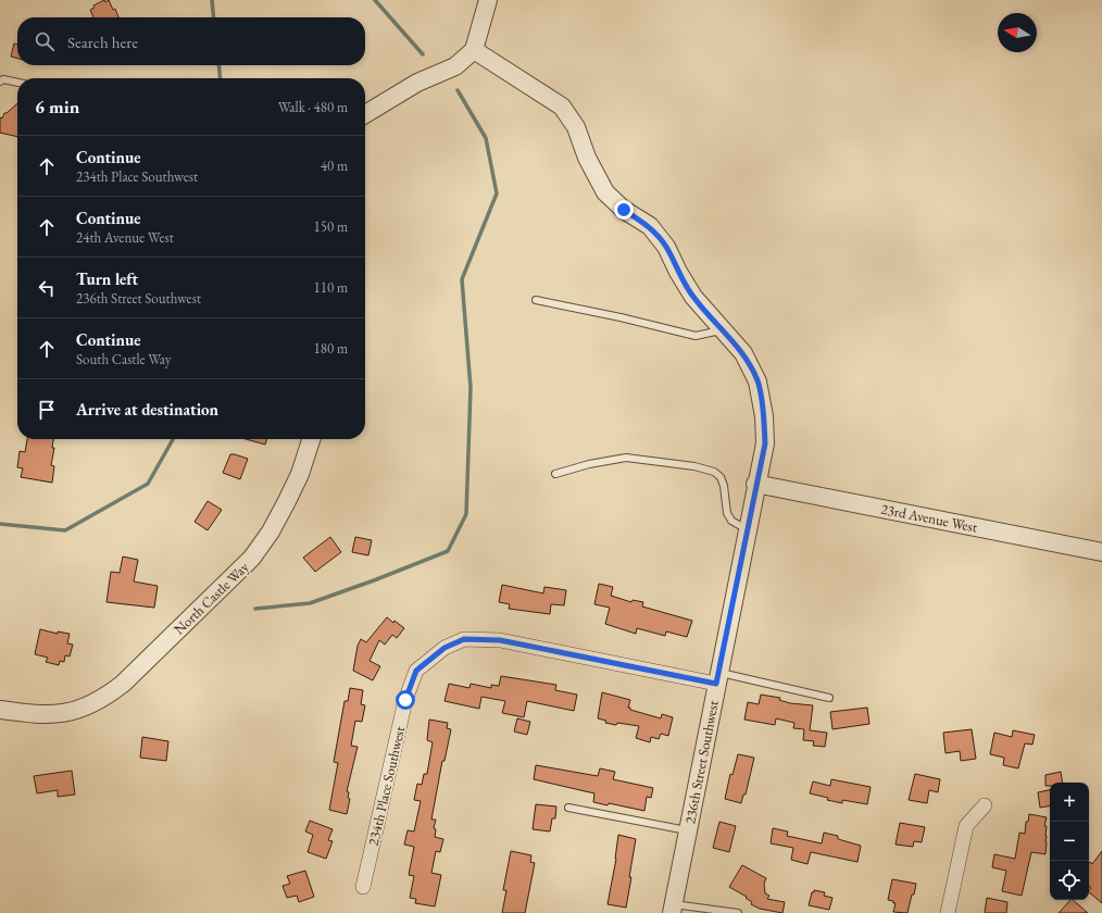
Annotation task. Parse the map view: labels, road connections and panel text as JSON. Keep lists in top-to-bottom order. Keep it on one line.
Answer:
{"streets":{"street":["23rd Avenue West","North Castle Way","236th Street Southwest","234th Place Southwest"]},"crossings":[["23rd Avenue West","236th Street Southwest"],["236th Street Southwest","234th Place Southwest"]],"north":"left","page":{"search":"Search here","heading":["6 min","Walk · 480 m"],"list":[["Continue","234th Place Southwest","40 m"],["Continue","24th Avenue West","150 m"],["Turn left","236th Street Southwest","110 m"],["Continue","South Castle Way","180 m"],"Arrive at destination"],"map_buttons":["+","−"]}}
